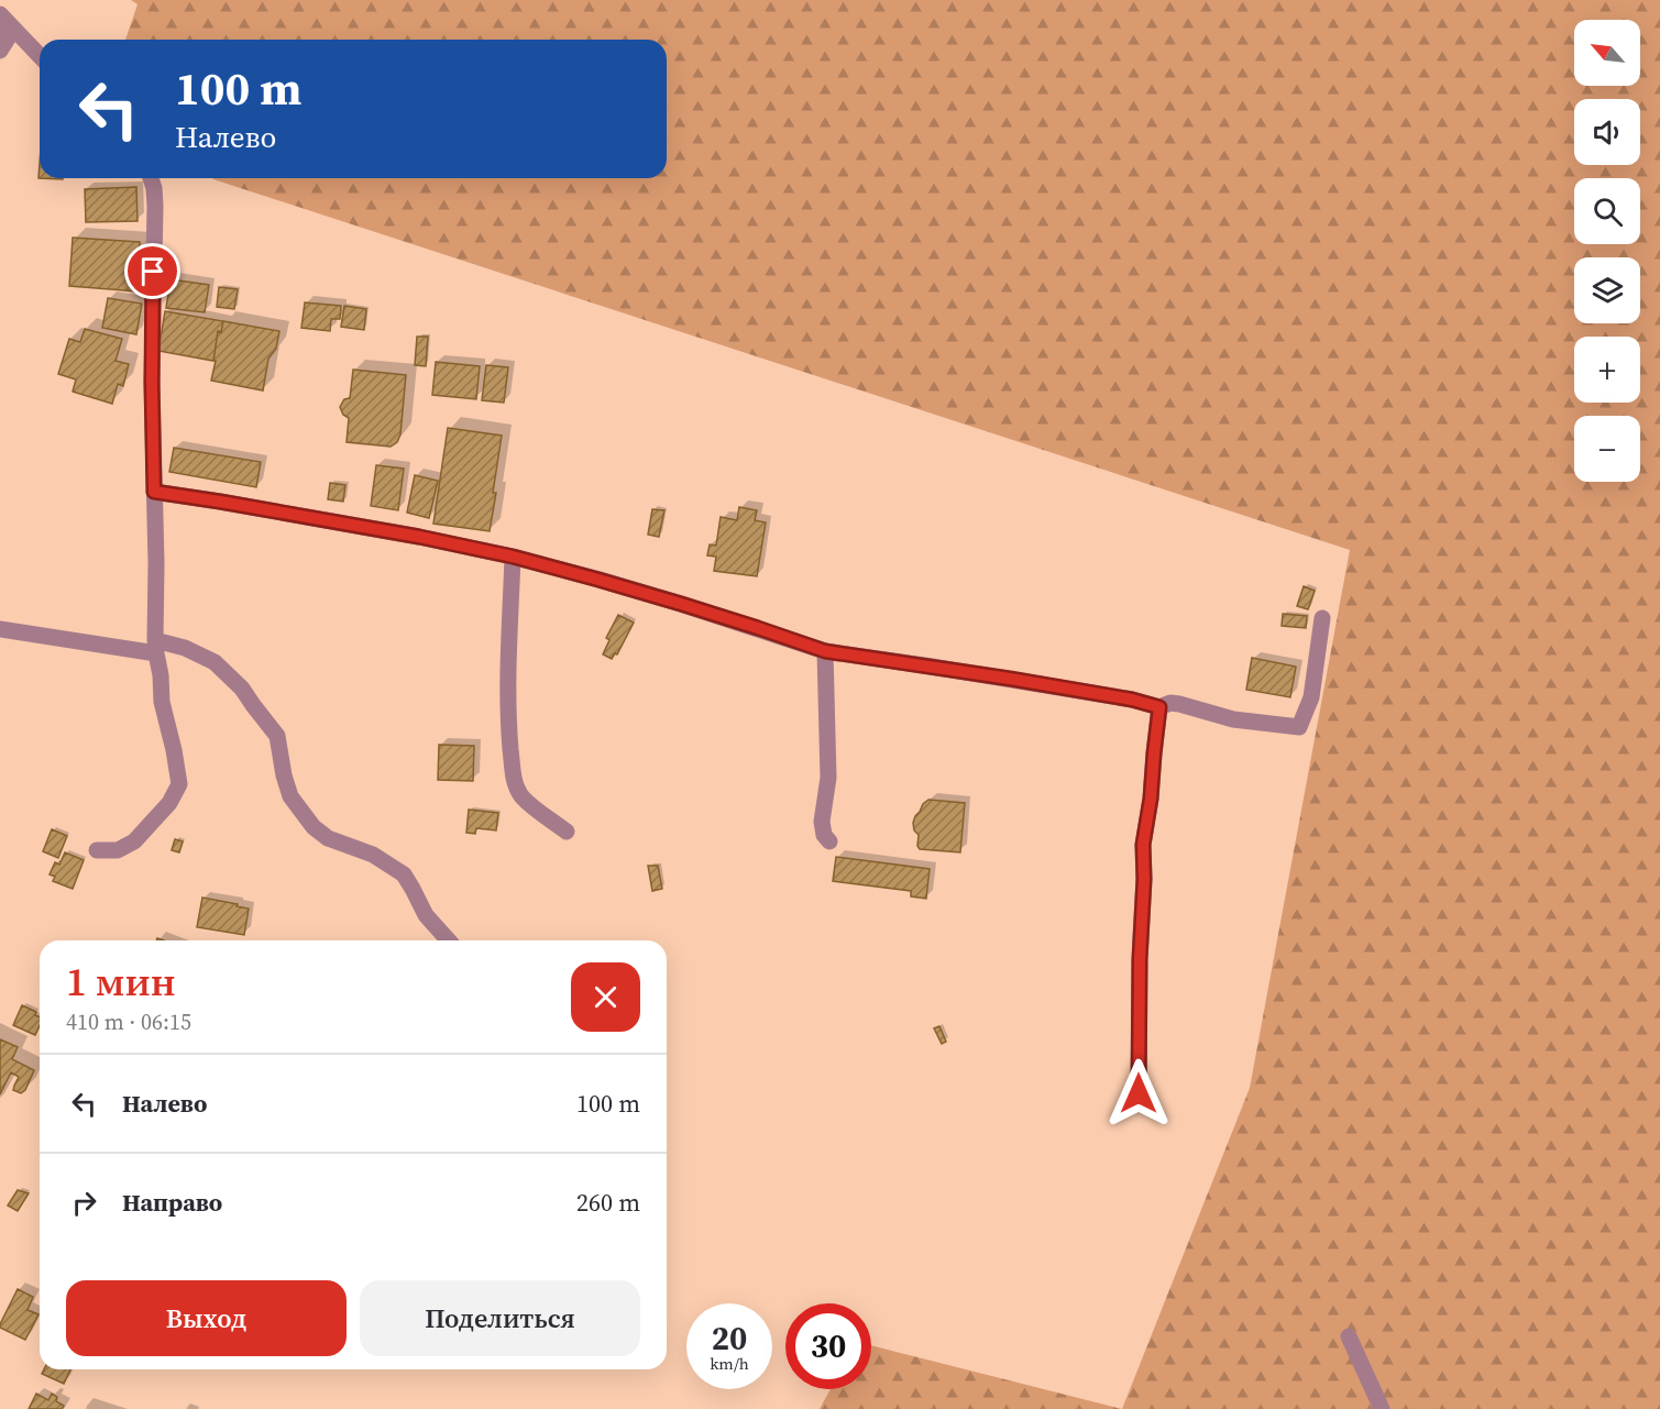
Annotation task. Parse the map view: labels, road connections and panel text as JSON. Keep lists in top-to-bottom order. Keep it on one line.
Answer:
{"north":"top left","page":{"map_buttons":["+","−"],"turn":["100 m","Налево"],"heading":["1 мин","410 m · 06:15"],"list":[{"name":"Налево","value":"100 m"},{"name":"Направо","value":"260 m"}],"buttons":["Выход","Поделиться"],"speed":"20 km/h","limit":"30"}}
